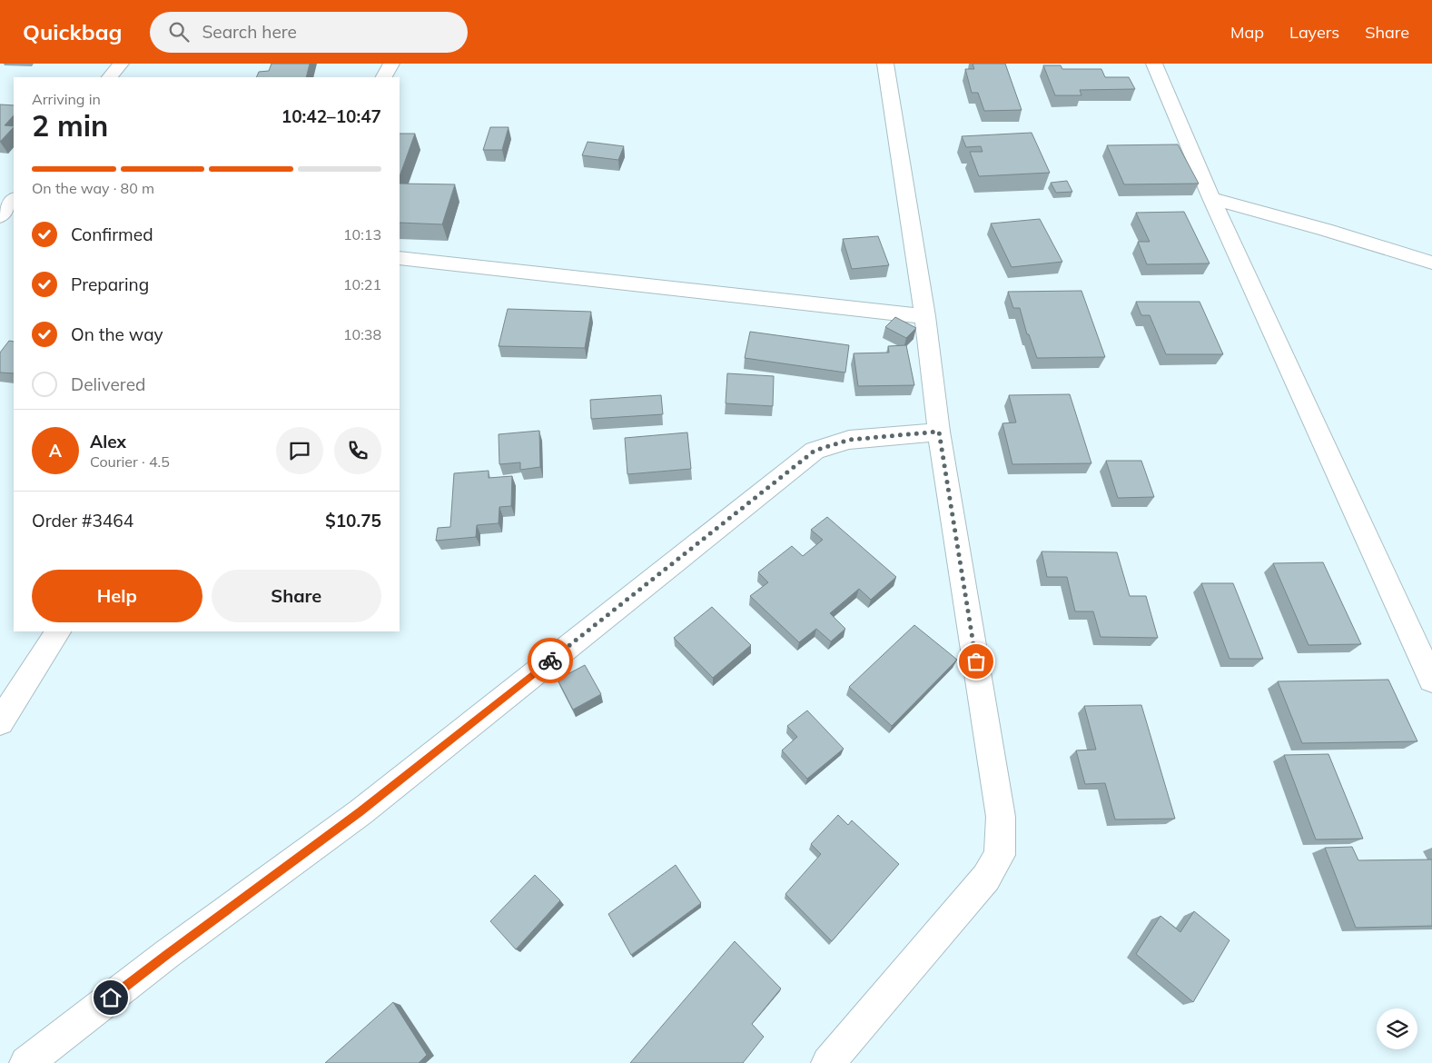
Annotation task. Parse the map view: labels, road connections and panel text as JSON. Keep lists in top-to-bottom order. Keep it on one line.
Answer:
{"page":{"header":"Quickbag","search":"Search here","nav":["Map","Layers","Share"],"heading":["2 min","Arriving in","10:42–10:47"],"panel":["Alex","Courier · 4.5","Order #3464","$10.75"],"bar":"On the way · 80 m","list":[["Confirmed","10:13"],["Preparing","10:21"],["On the way","10:38"],"Delivered"],"round":"A","buttons":["Help","Share"]}}
